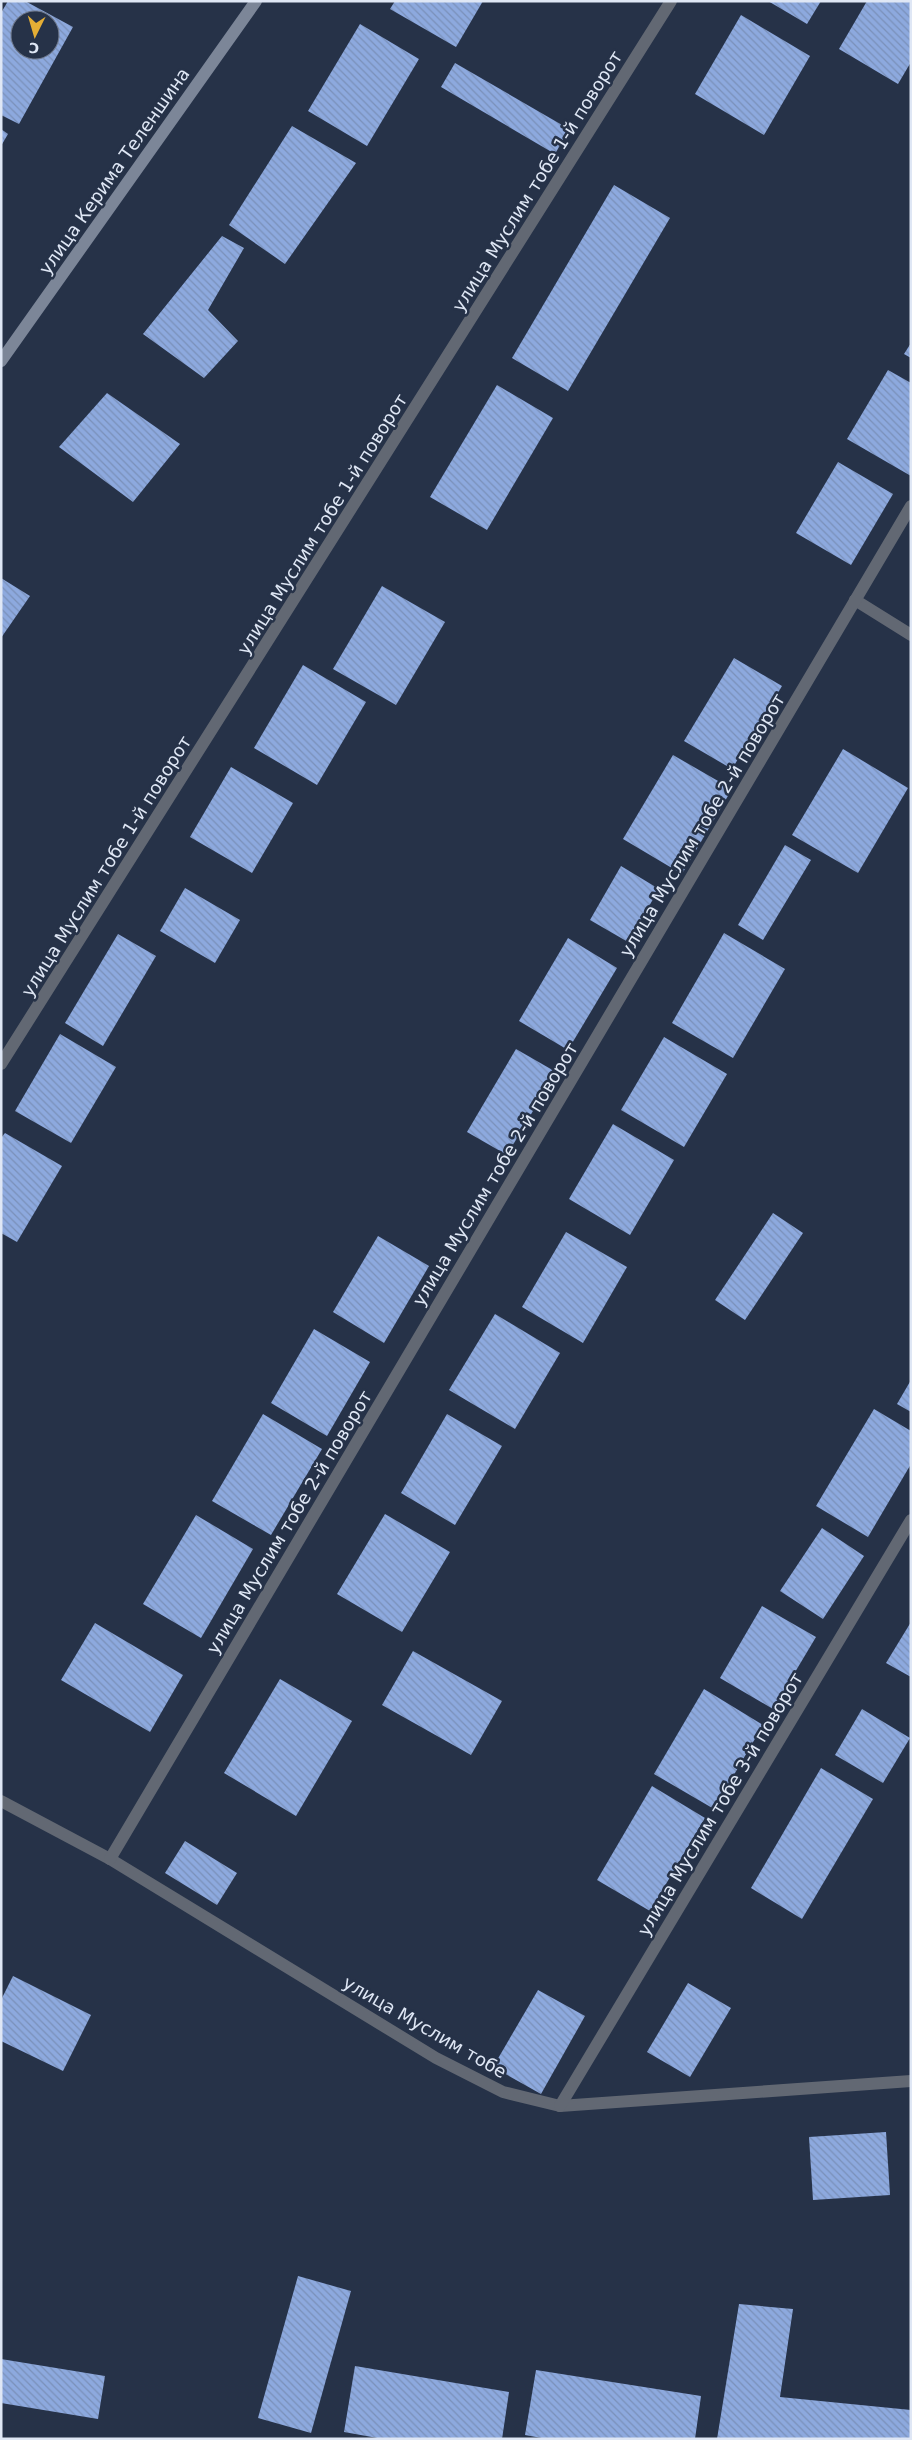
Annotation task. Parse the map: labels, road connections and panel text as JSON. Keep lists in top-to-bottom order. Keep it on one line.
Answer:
{"streets":{"street":["улица Керима Теленшина","улица Муслим тобе 1-й поворот","улица Муслим тобе 2-й поворот","улица Муслим тобе 3-й поворот","улица Муслим тобе"]},"crossings":[["улица Муслим тобе 2-й поворот","улица Муслим тобе"],["улица Муслим тобе 3-й поворот","улица Муслим тобе"]],"north":"bottom"}
